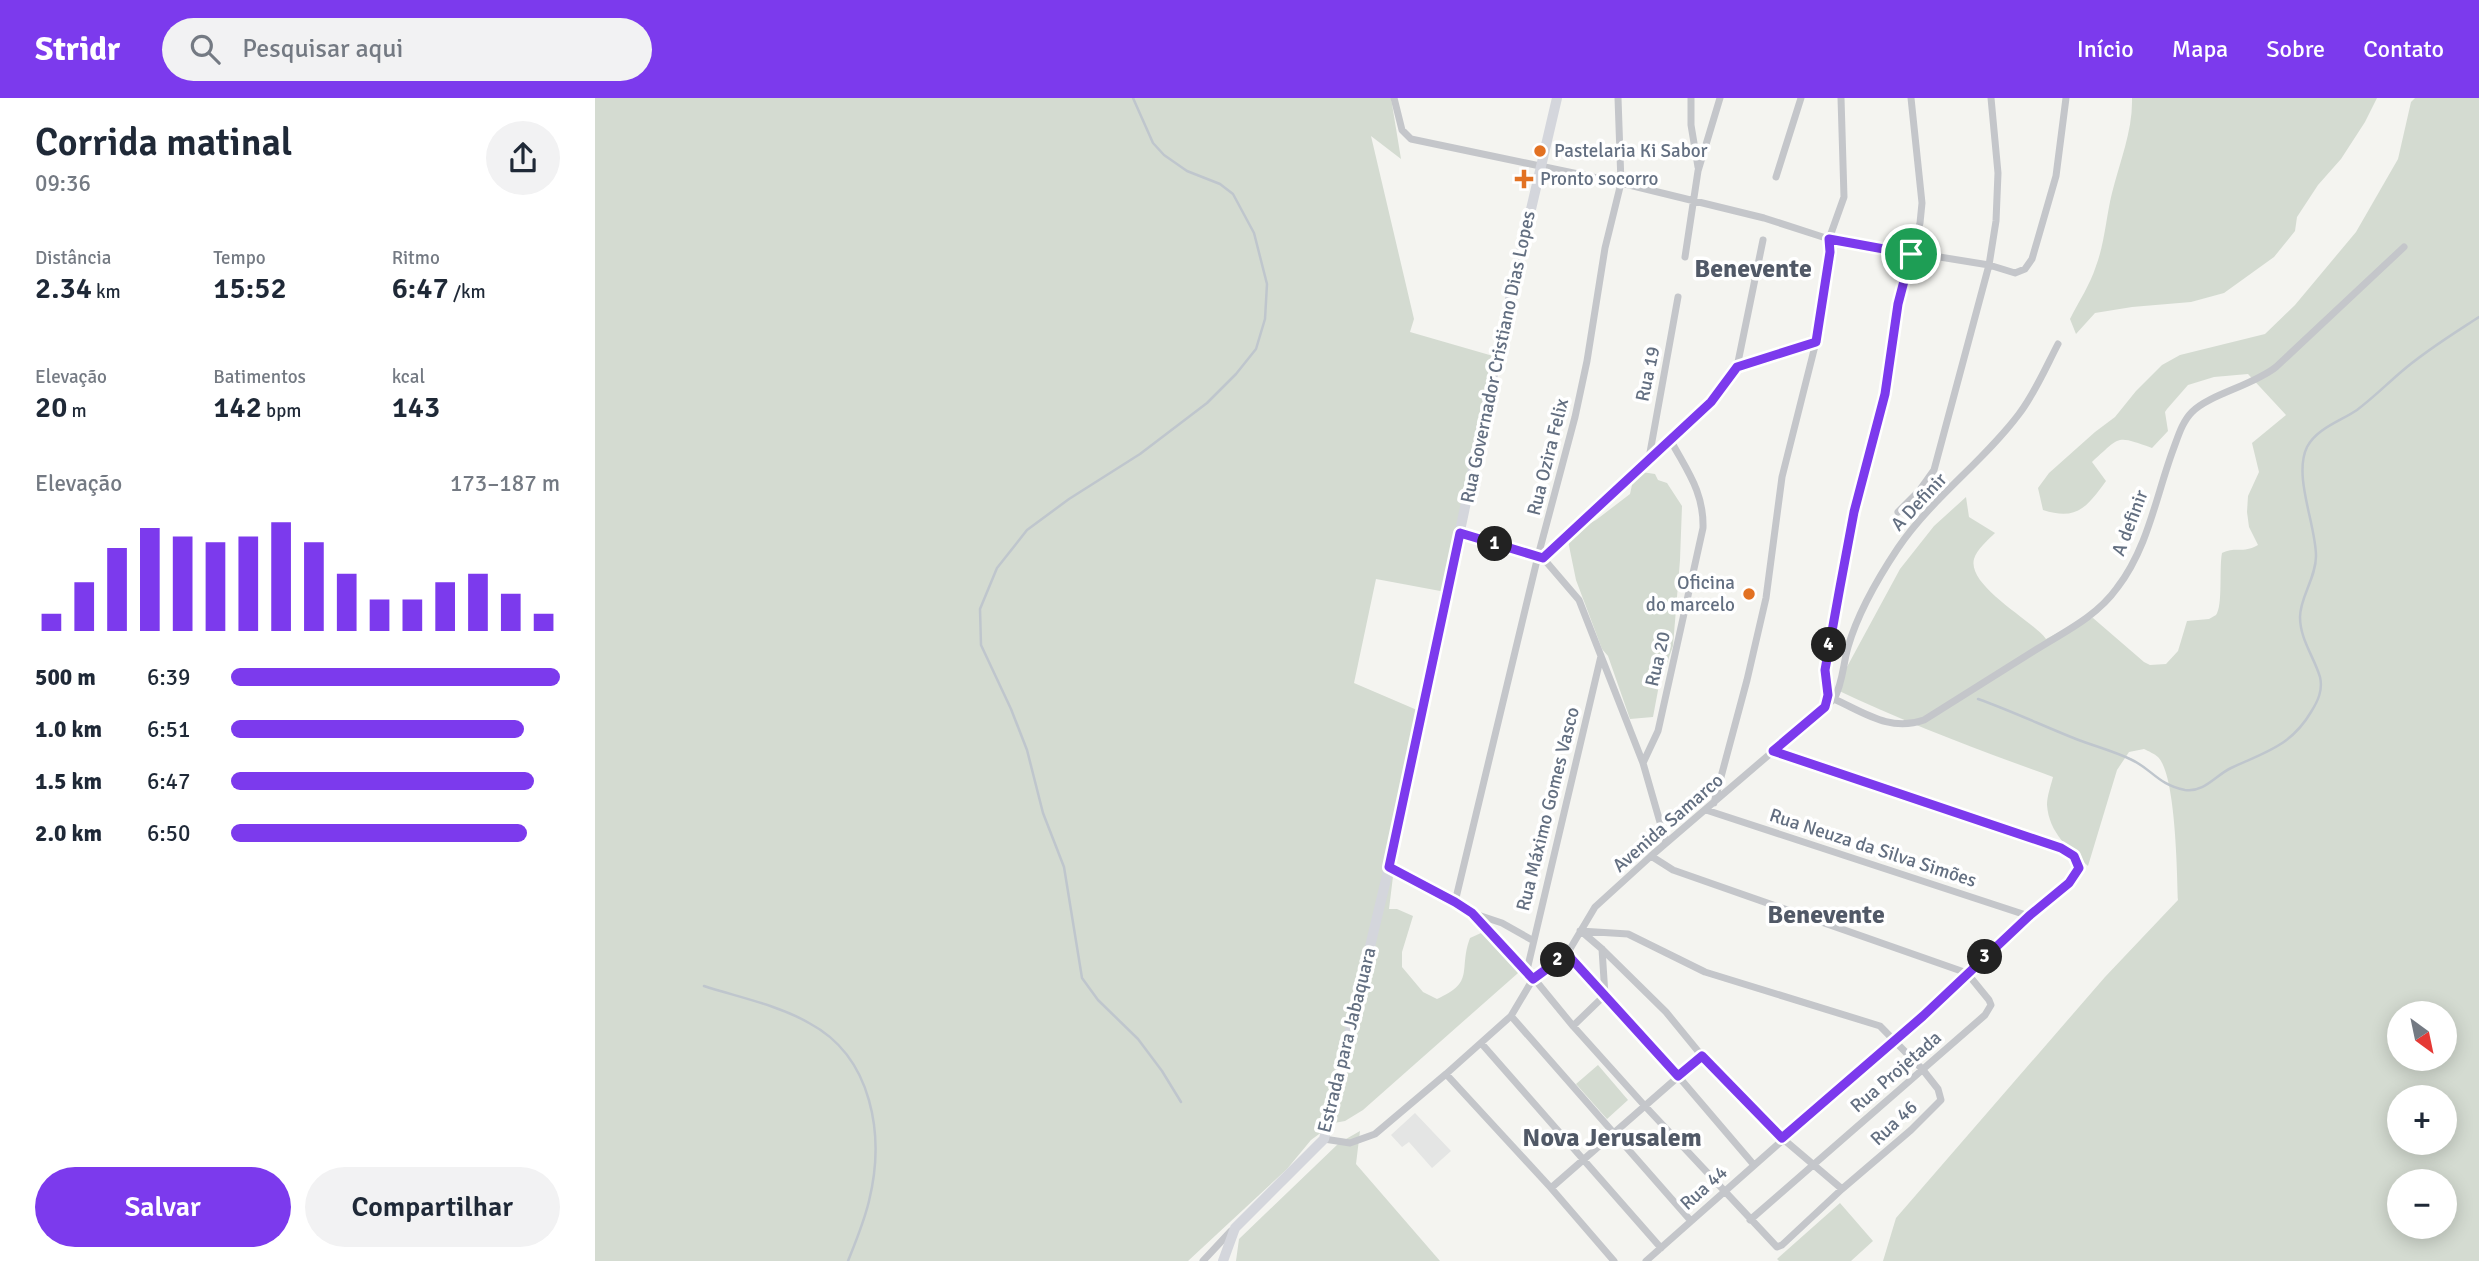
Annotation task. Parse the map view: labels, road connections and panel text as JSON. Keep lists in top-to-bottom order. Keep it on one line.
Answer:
{"streets":{"street":["Rua Governador Cristiano Dias Lopes","Rua 19","Rua Ozira Felix","A Definir","A definir","Rua 20","Rua Máximo Gomes Vasco","Avenida Samarco","Rua Neuza da Silva Simões","Estrada para Jabaquara","Rua Projetada","Rua 46","Rua 44"]},"crossings":[["Rua Governador Cristiano Dias Lopes","Estrada para Jabaquara"],["A Definir","A definir"],["A Definir","Avenida Samarco"],["A definir","Avenida Samarco"],["Avenida Samarco","Rua Neuza da Silva Simões"],["Avenida Samarco","Rua 46"],["Avenida Samarco","Rua 44"],["Rua Neuza da Silva Simões","Rua 44"],["Rua Projetada","Rua 46"],["Rua Projetada","Rua 44"],["Rua 46","Rua 44"]],"districts":["Benevente","Benevente","Nova Jerusalem"],"places":{"other":["Pastelaria Ki Sabor","Oficina do marcelo"],"health":["Pronto socorro"]},"north":"bottom right","page":{"header":"Stridr","search":"Pesquisar aqui","nav":["Início","Mapa","Sobre","Contato"],"heading":["Corrida matinal","09:36"],"stats":[["Distância","2.34 km"],["Tempo","15:52"],["Ritmo","6:47 /km"],["Elevação","20 m"],["Batimentos","142 bpm"],["kcal","143"]],"chart":["Elevação","173–187 m"],"pins":["1","4","3","2"],"list":[{"name":"500 m","note":"6:39"},{"name":"1.0 km","note":"6:51"},{"name":"1.5 km","note":"6:47"},{"name":"2.0 km","note":"6:50"}],"map_buttons":["+","−"],"buttons":["Salvar","Compartilhar"]}}
